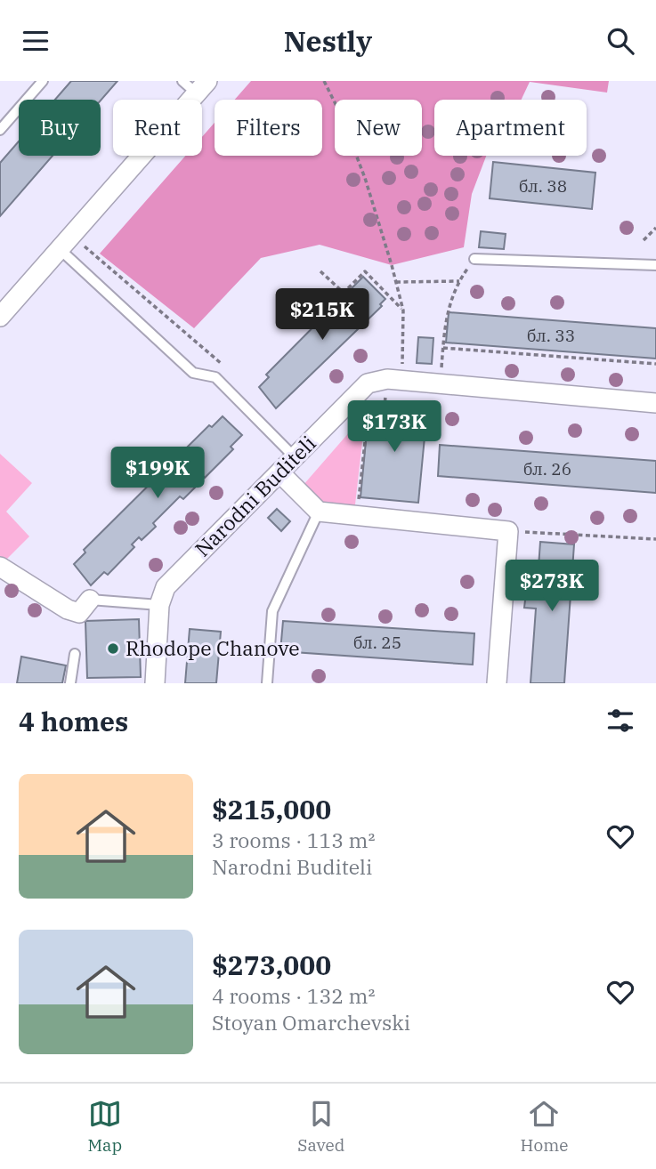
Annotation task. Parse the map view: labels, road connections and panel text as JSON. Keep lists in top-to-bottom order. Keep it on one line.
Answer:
{"streets":{"street":["Narodni Buditeli"]},"places":["Rhodope Chanove"],"house_numbers":["бл. 38","бл. 33","бл. 26","бл. 25"],"page":{"header":"Nestly","chip":["Buy","Rent","Filters","New","Apartment"],"price":["$215K","$173K","$199K","$273K"],"heading":"4 homes","list":[{"name":"$215,000","note":"3 rooms · 113 m² · Narodni Buditeli"},{"name":"$273,000","note":"4 rooms · 132 m² · Stoyan Omarchevski"}],"tabs":["Map","Saved","Home"]}}
